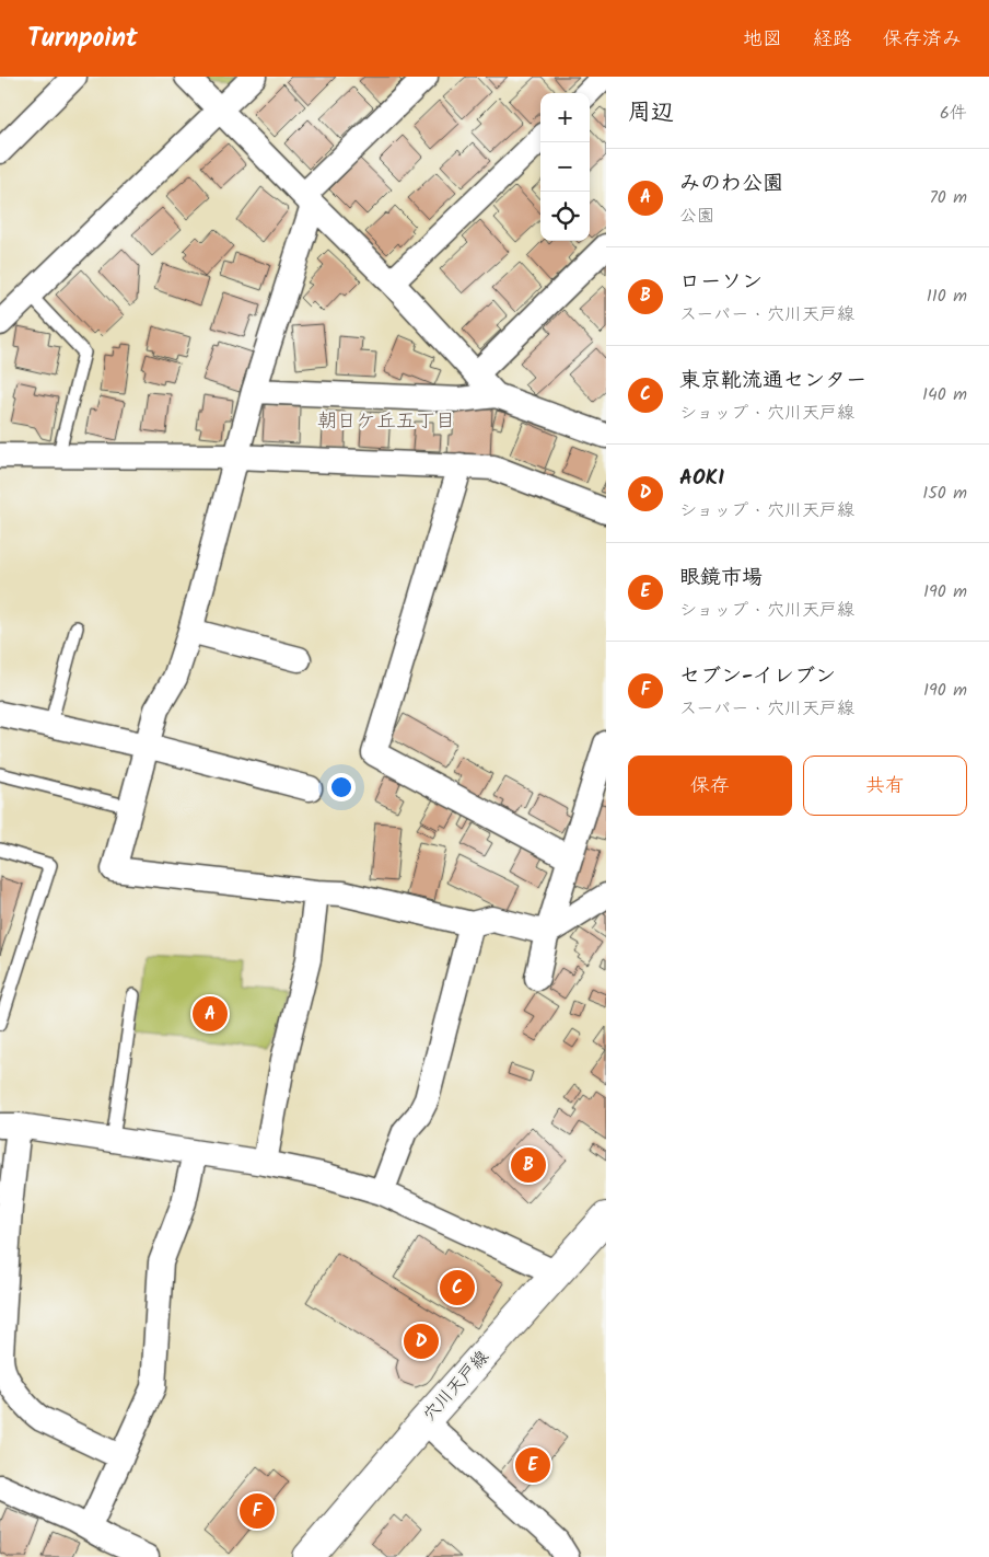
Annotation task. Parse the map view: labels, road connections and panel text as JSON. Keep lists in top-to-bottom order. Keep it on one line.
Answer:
{"streets":{"main road":["穴川天戸線"]},"districts":["朝日ケ丘五丁目"],"page":{"header":"Turnpoint","nav":["地図","経路","保存済み"],"heading":["周辺","6件"],"map_buttons":["+","−"],"list":[{"mark":"A","name":"みのわ公園","note":"公園","value":"70 m"},{"mark":"B","name":"ローソン","note":"スーパー · 穴川天戸線","value":"110 m"},{"mark":"C","name":"東京靴流通センター","note":"ショップ · 穴川天戸線","value":"140 m"},{"mark":"D","name":"AOKI","note":"ショップ · 穴川天戸線","value":"150 m"},{"mark":"E","name":"眼鏡市場","note":"ショップ · 穴川天戸線","value":"190 m"},{"mark":"F","name":"セブン-イレブン","note":"スーパー · 穴川天戸線","value":"190 m"}],"buttons":["保存","共有"],"pins":["A","B","C","D","E","F"]}}
